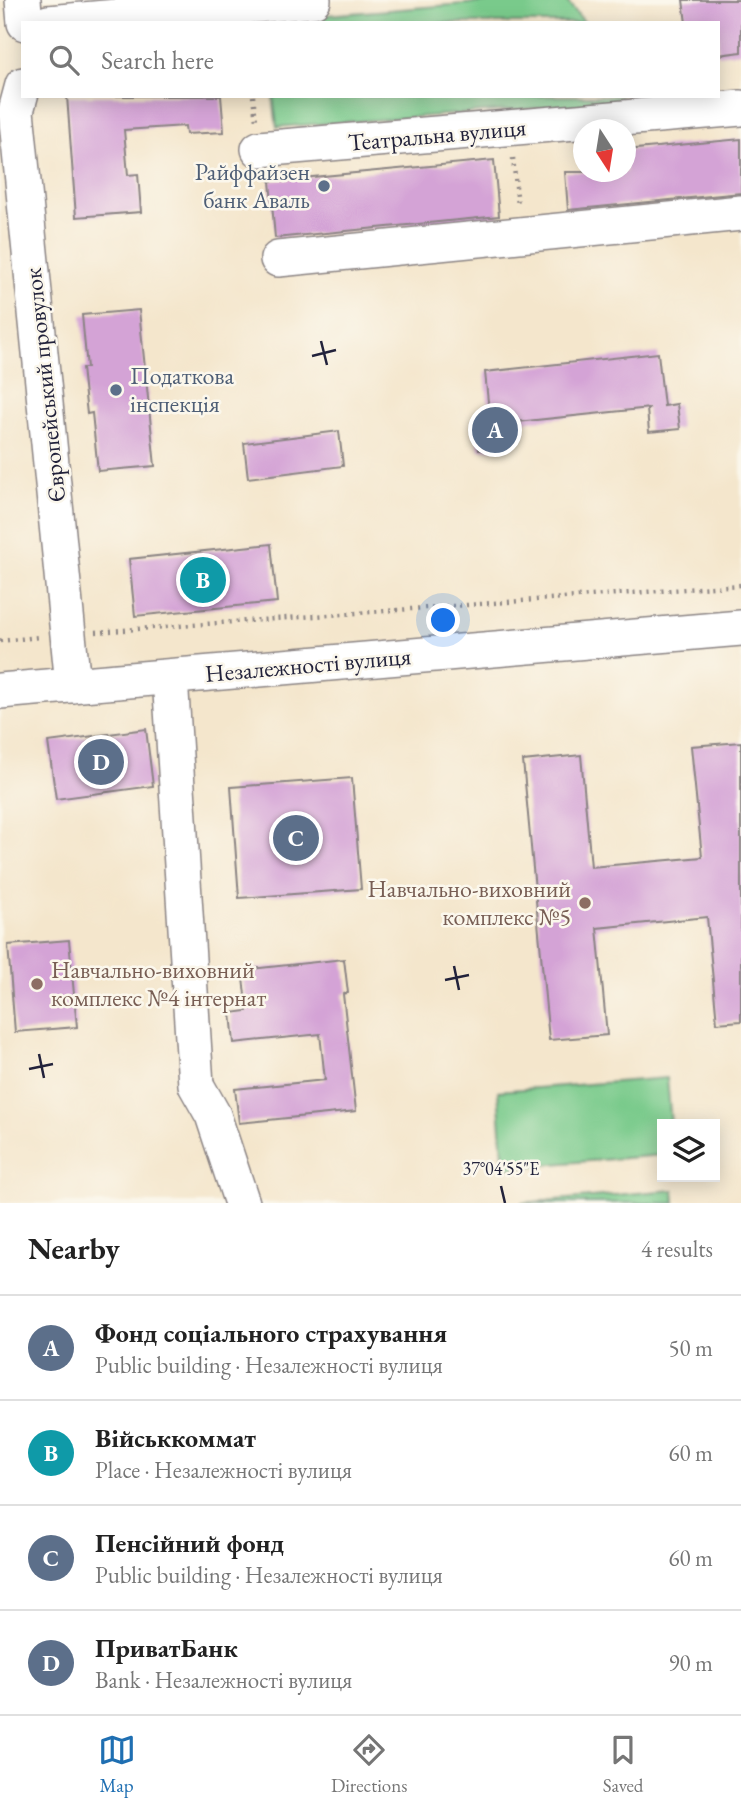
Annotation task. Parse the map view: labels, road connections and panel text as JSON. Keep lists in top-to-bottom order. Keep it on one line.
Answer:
{"streets":{"street":["Театральна вулиця","Європейський провулок","Незалежності вулиця"]},"crossings":[["Європейський провулок","Незалежності вулиця"]],"places":["Райффайзен банк Аваль","Податкова інспекція","Навчально-виховний комплекс №5","Навчально-виховний комплекс №4 інтернат"],"north":"bottom","page":{"search":"Search here","pins":["A","B","D","C"],"heading":["Nearby","4 results"],"list":[{"mark":"A","name":"Фонд соціального страхування","note":"Public building · Незалежності вулиця","value":"50 m"},{"mark":"B","name":"Військкоммат","note":"Place · Незалежності вулиця","value":"60 m"},{"mark":"C","name":"Пенсійний фонд","note":"Public building · Незалежності вулиця","value":"60 m"},{"mark":"D","name":"ПриватБанк","note":"Bank · Незалежності вулиця","value":"90 m"}],"nav":["Map","Directions","Saved"]},"coordinates":["37°04'55\"E"]}
